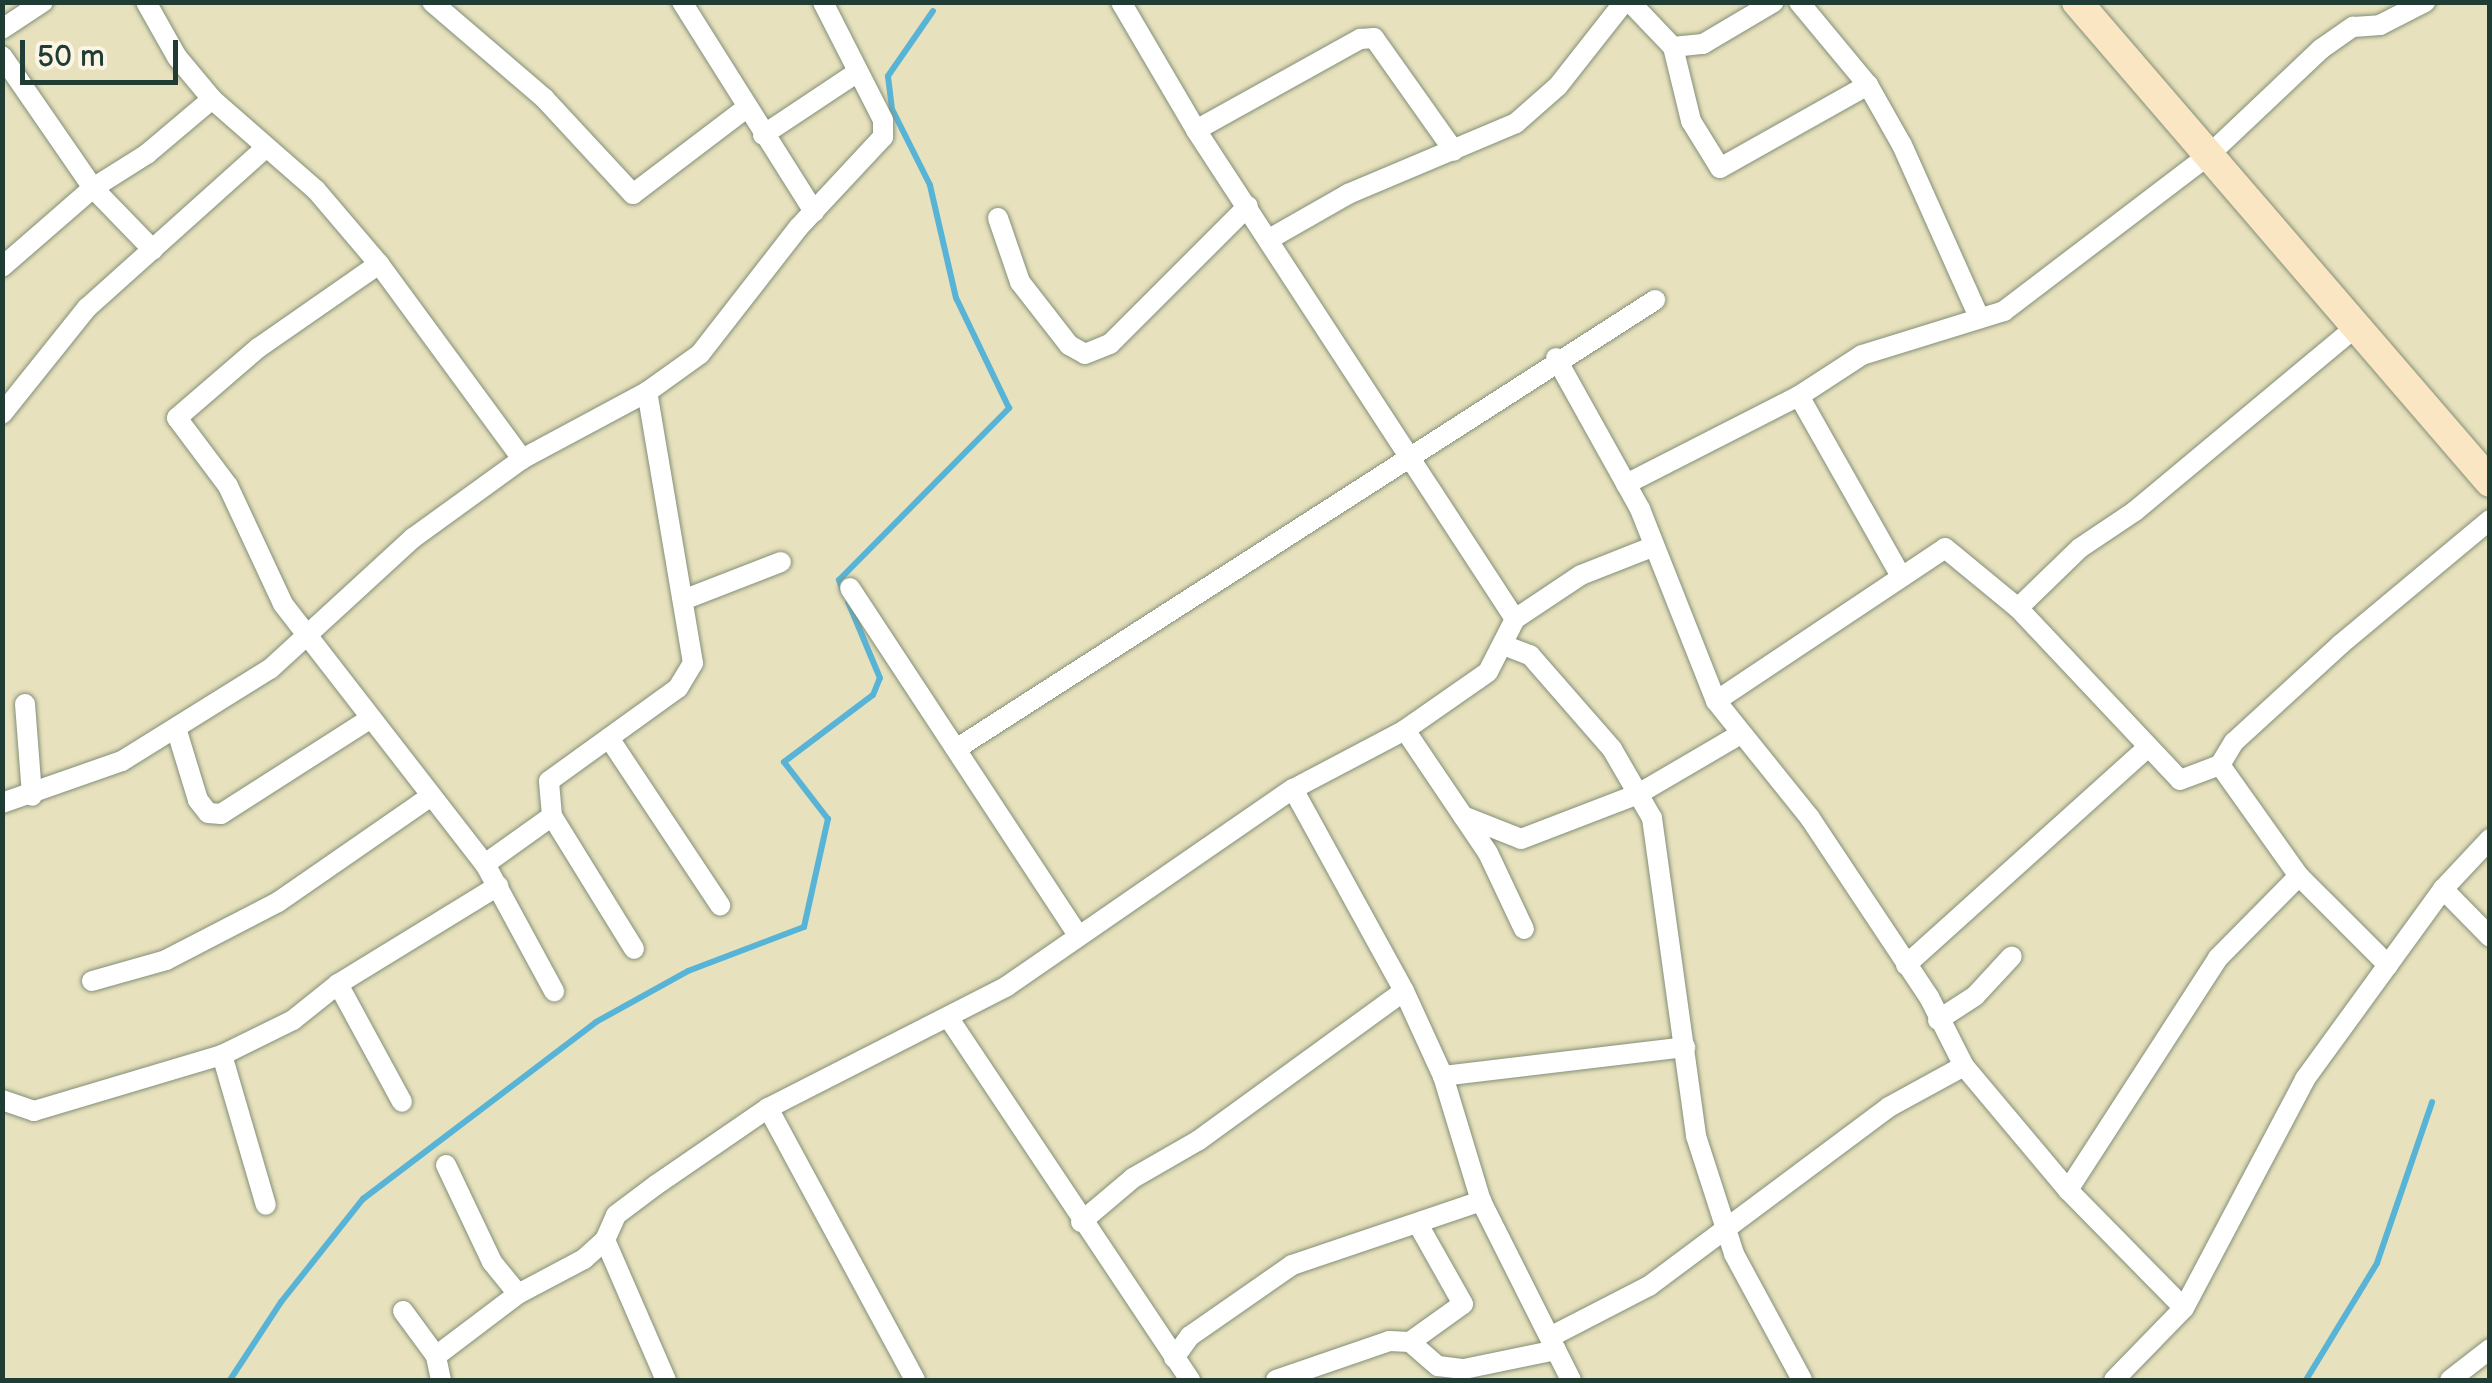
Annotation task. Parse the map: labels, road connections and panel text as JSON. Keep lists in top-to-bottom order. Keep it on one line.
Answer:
{"scale_bar":"50 m"}
